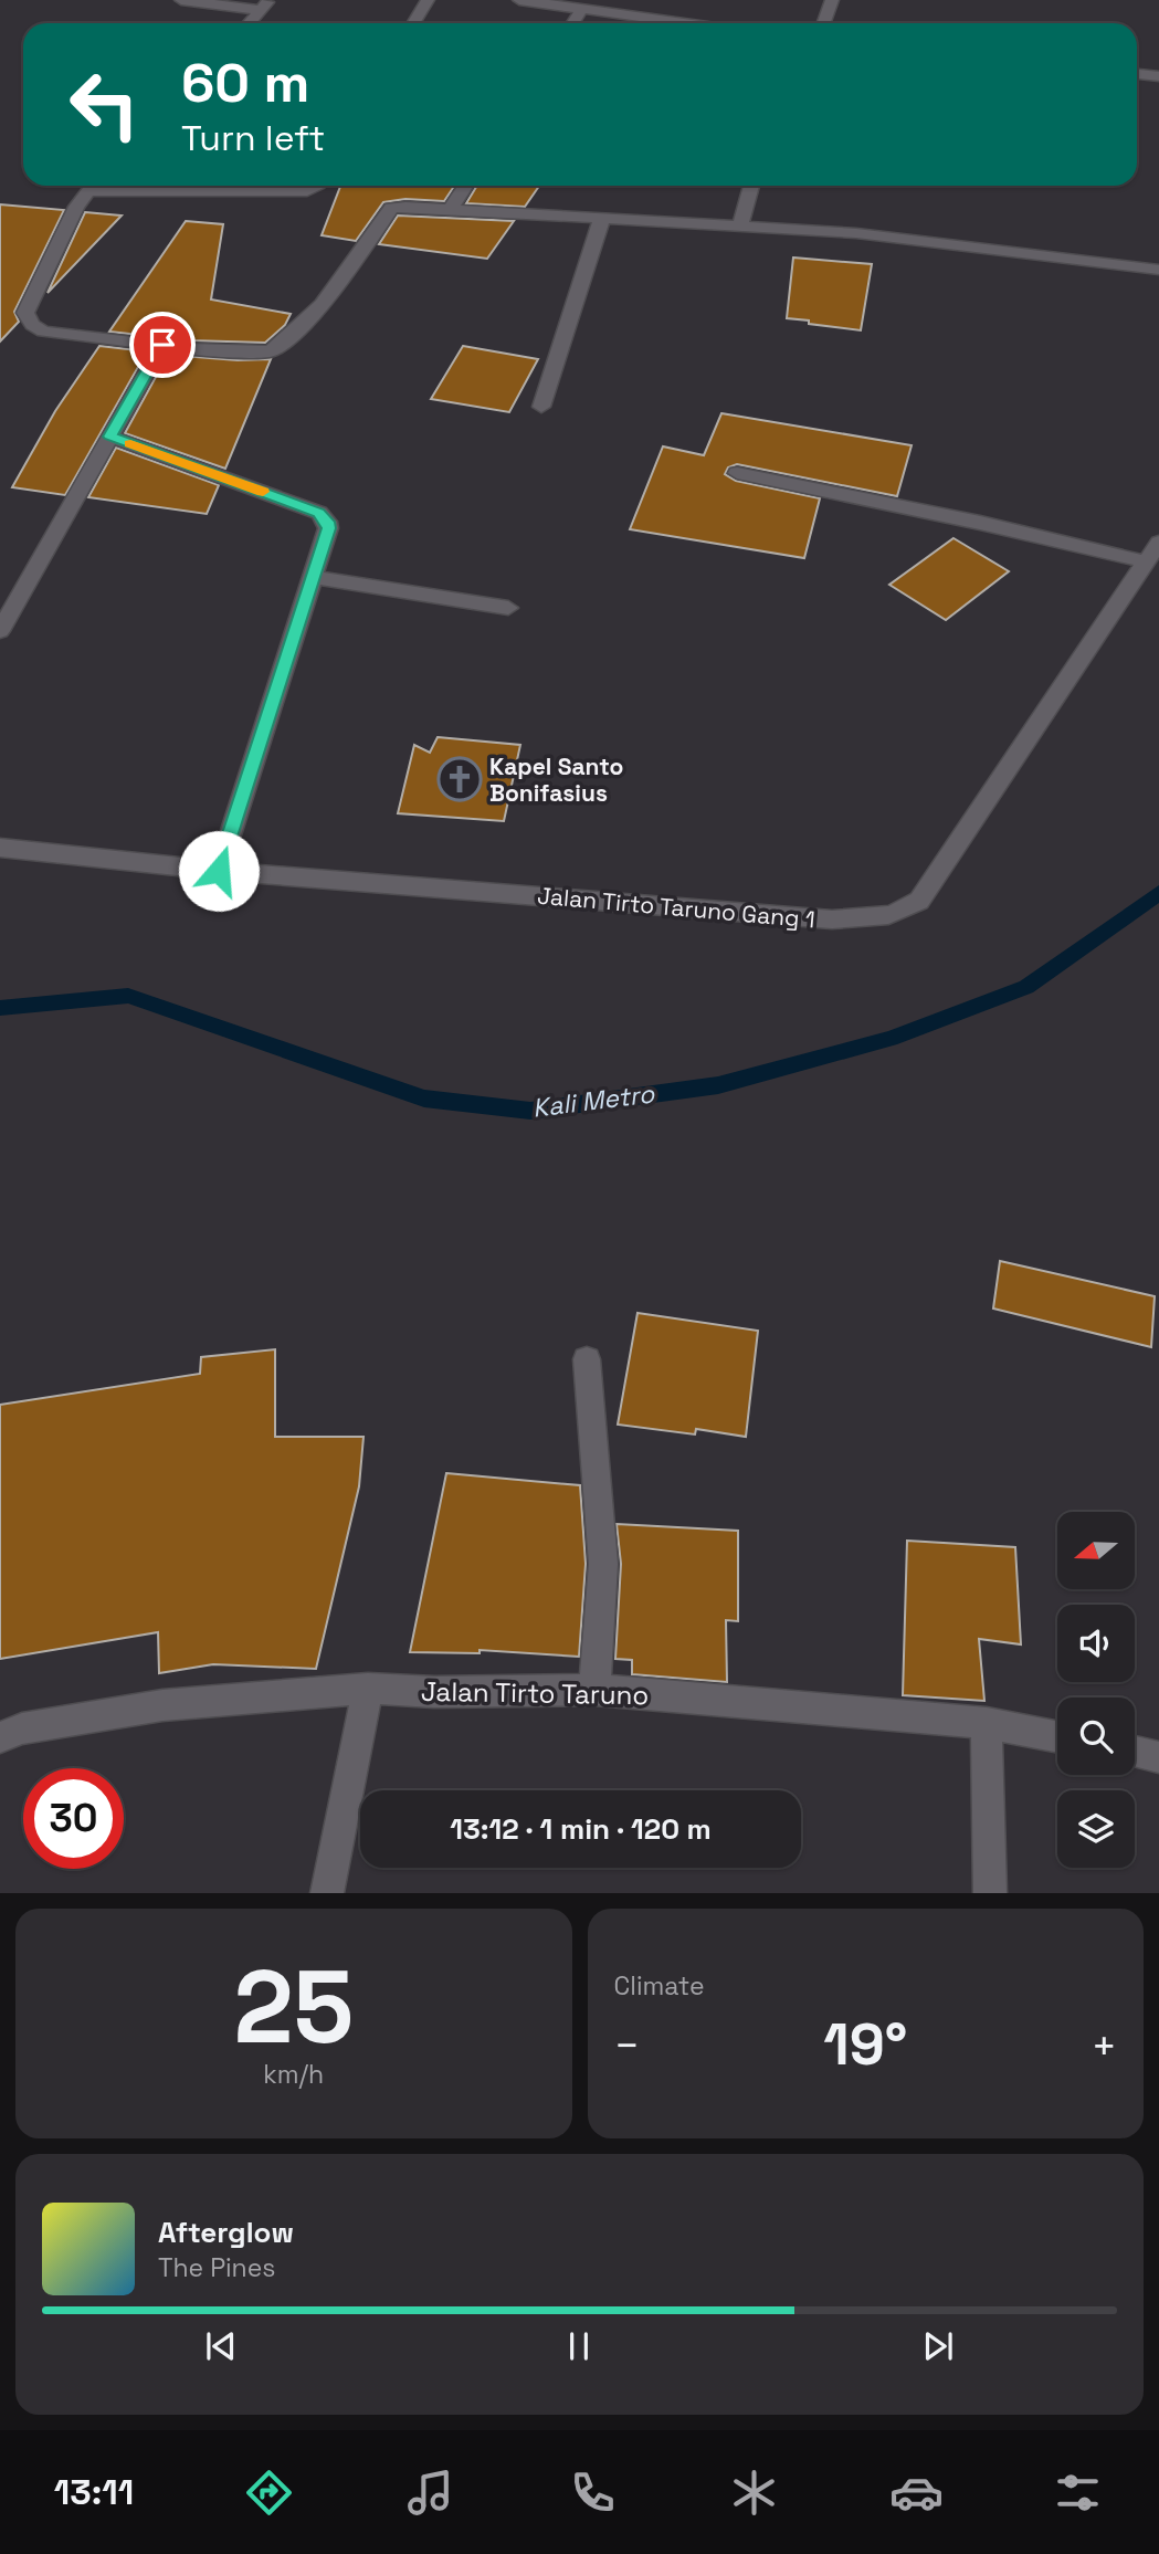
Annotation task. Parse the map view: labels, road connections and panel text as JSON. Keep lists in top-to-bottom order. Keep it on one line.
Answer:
{"streets":{"street":["Jalan Tirto Taruno Gang 1","Jalan Tirto Taruno"]},"water":["Kali Metro"],"places":{"church":["Kapel Santo Bonifasius"]},"north":"left","page":{"turn":["60 m","Turn left"],"limit":"30","trip":"13:12 · 1 min · 120 m","tile":[["25","km/h"],"Climate"],"heat":["−","19°","+"],"song":["Afterglow","The Pines"],"tabs":"13:11"}}
